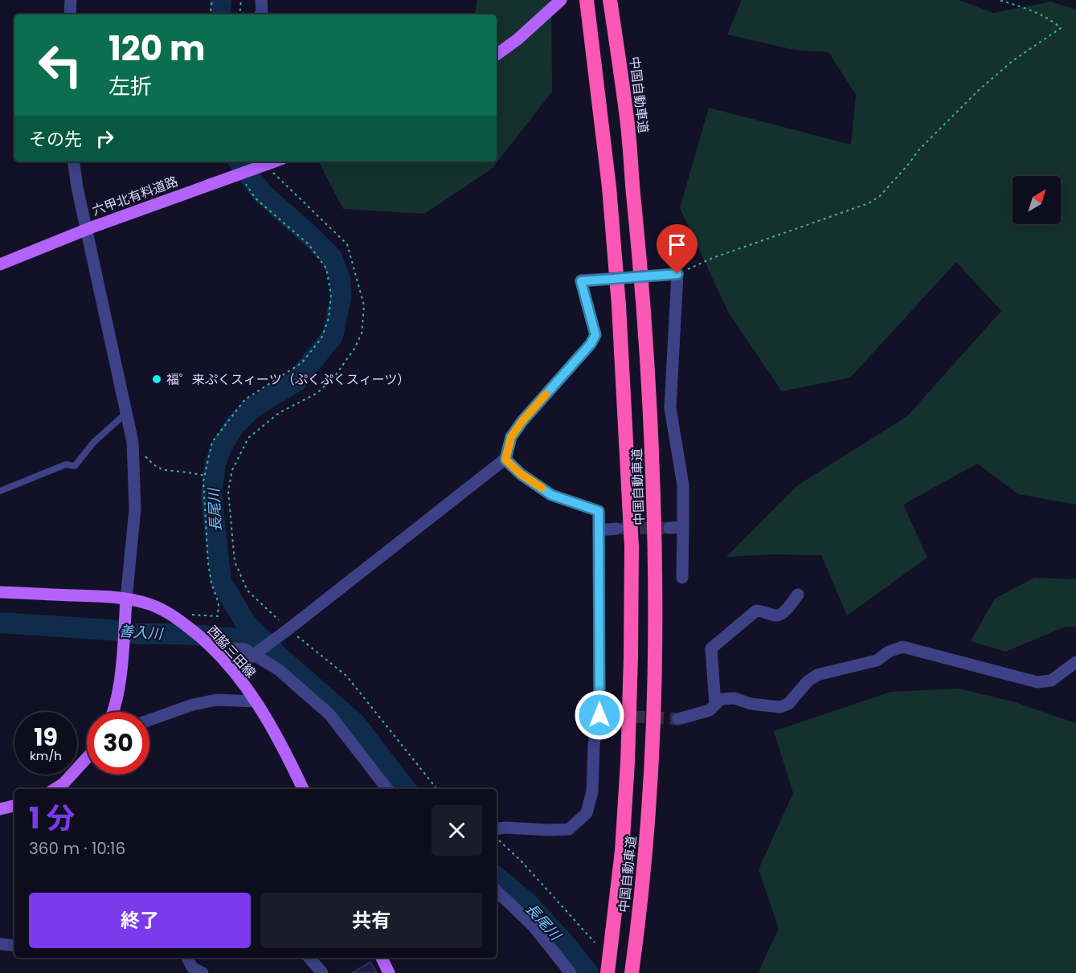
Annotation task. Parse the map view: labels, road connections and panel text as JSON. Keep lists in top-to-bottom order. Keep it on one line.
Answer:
{"streets":{"highway":["中国自動車道"],"main road":["六甲北有料道路","西脇三田線"]},"water":["長尾川","善入川"],"places":["福゜来ぷくスィーツ（ぷくぷくスィーツ）"],"north":"top right","page":{"turn":["120 m","左折"],"then":"その先","speed":"19 km/h","limit":"30","heading":["1 分","360 m · 10:16"],"buttons":["終了","共有"]}}
